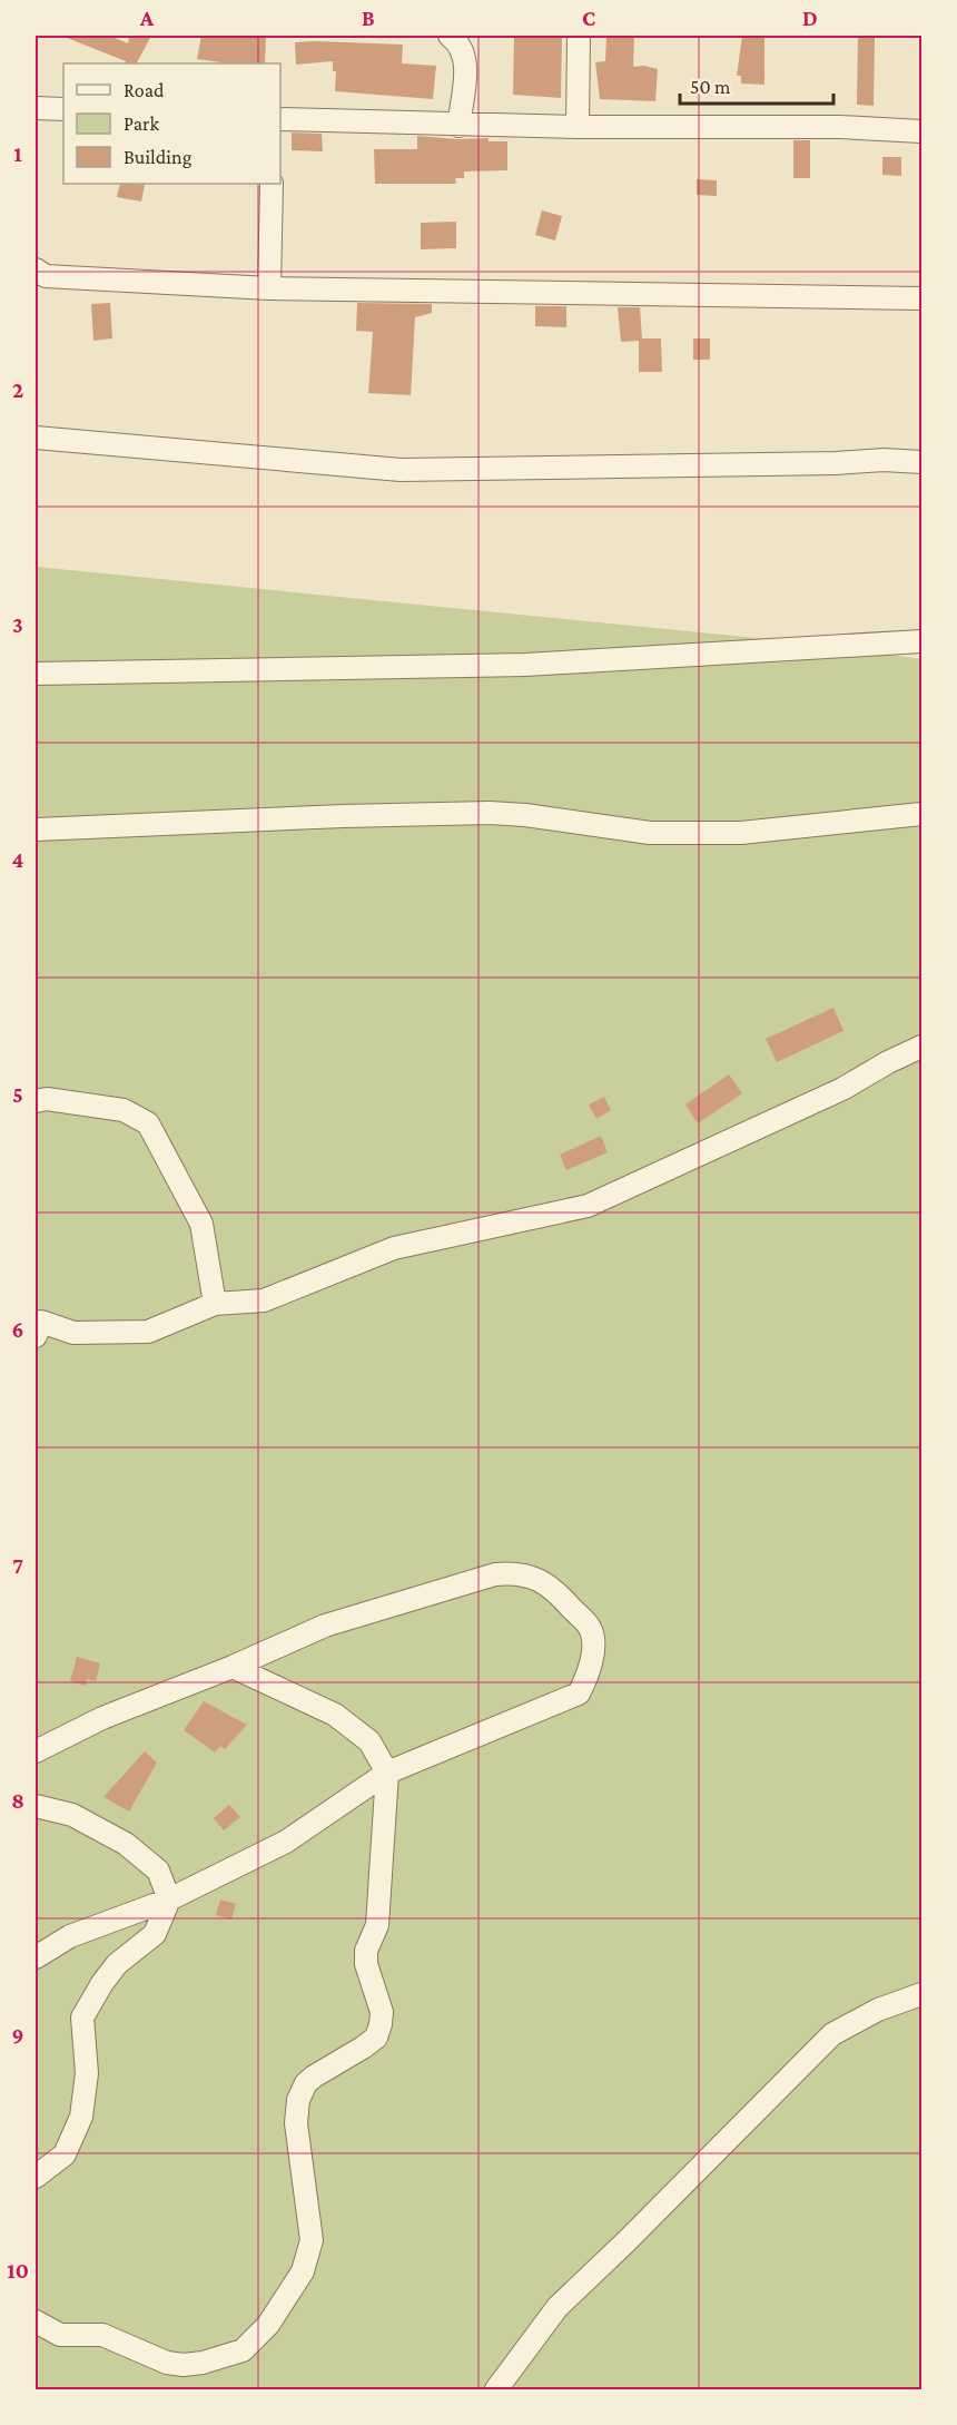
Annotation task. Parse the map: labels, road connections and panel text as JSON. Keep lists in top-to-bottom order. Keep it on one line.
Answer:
{"legend":["Road","Park","Building"],"scale_bar":"50 m","grid":{"columns":["A","B","C","D"],"rows":["1","2","3","4","5","6","7","8","9","10"]}}
